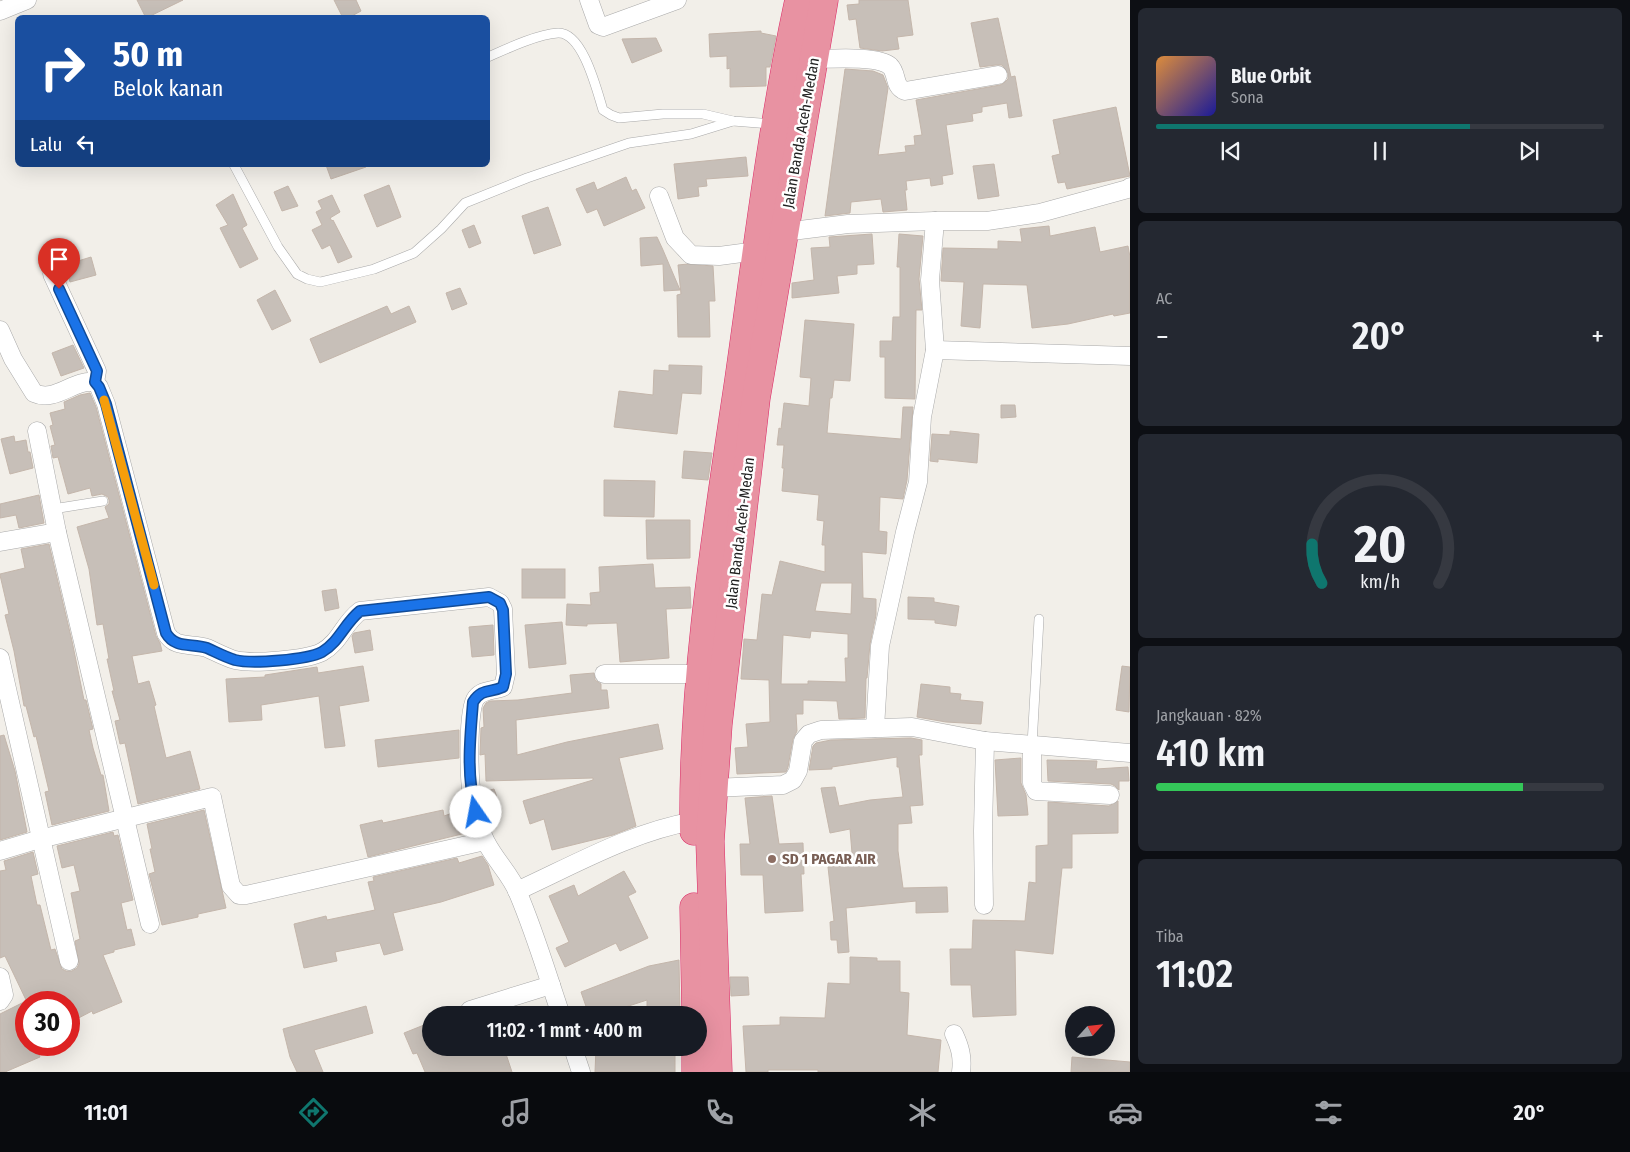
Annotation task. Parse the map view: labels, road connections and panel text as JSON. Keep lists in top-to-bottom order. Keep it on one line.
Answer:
{"streets":{"highway":["Jalan Banda Aceh-Medan"]},"places":["SD 1 PAGAR AIR"],"north":"top right","page":{"turn":["50 m","Belok kanan"],"song":["Blue Orbit","Sona"],"then":"Lalu","tile":["AC",["Jangkauan · 82%","410 km"],["Tiba","11:02"]],"heat":["−","20°","+"],"limit":"30","trip":"11:02 · 1 mnt · 400 m","tabs":["11:01","20°"],"gauge":["20","km/h"]}}
